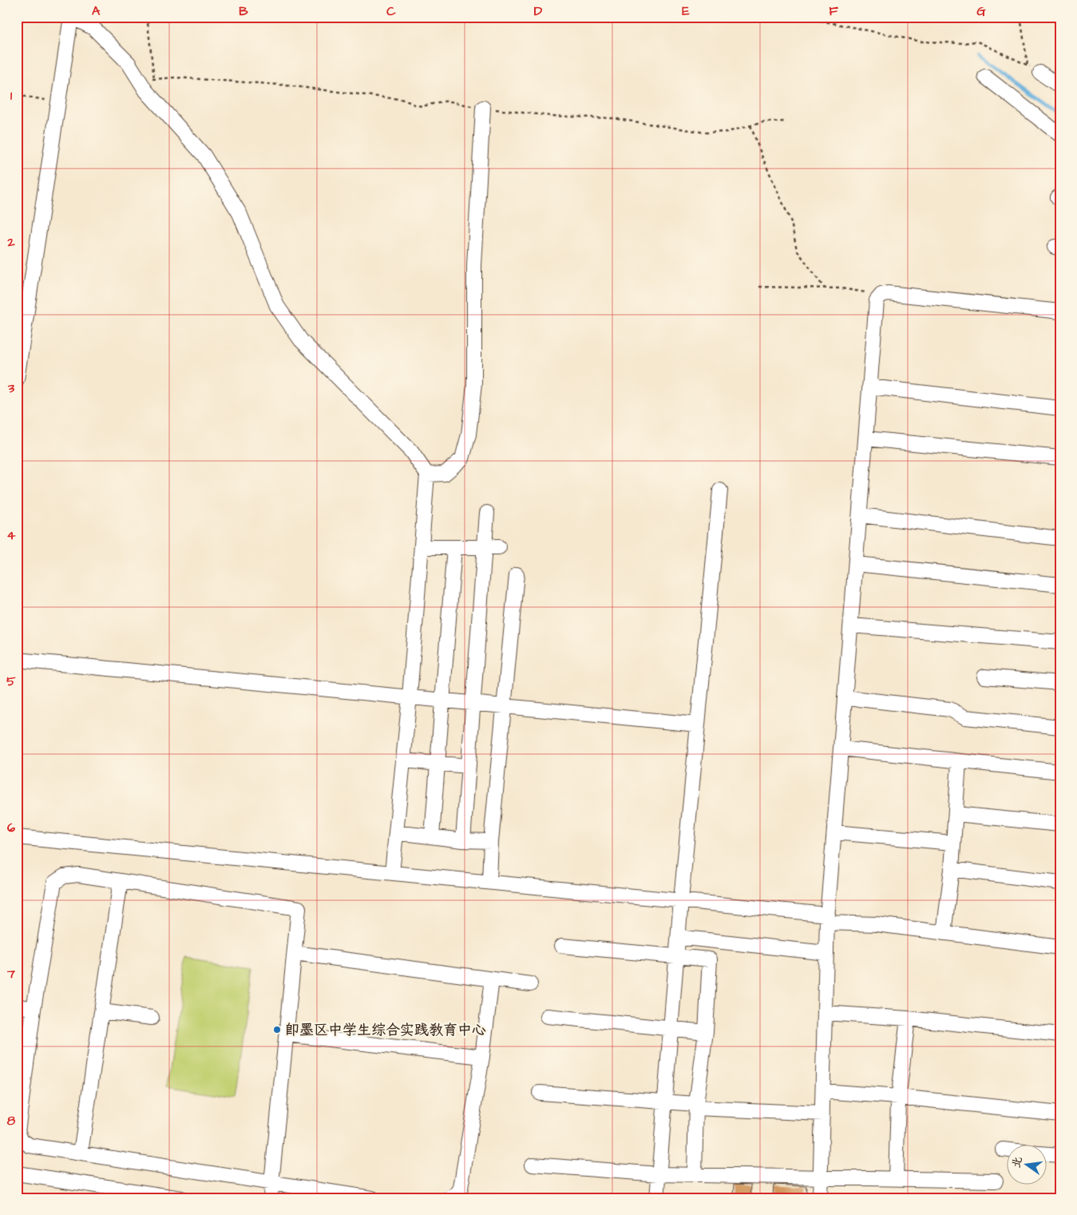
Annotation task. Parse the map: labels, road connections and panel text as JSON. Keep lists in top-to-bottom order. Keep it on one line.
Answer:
{"places":["即墨区中学生综合实践教育中心"],"north":"left","grid":{"columns":["A","B","C","D","E","F","G"],"rows":["1","2","3","4","5","6","7","8"]}}
